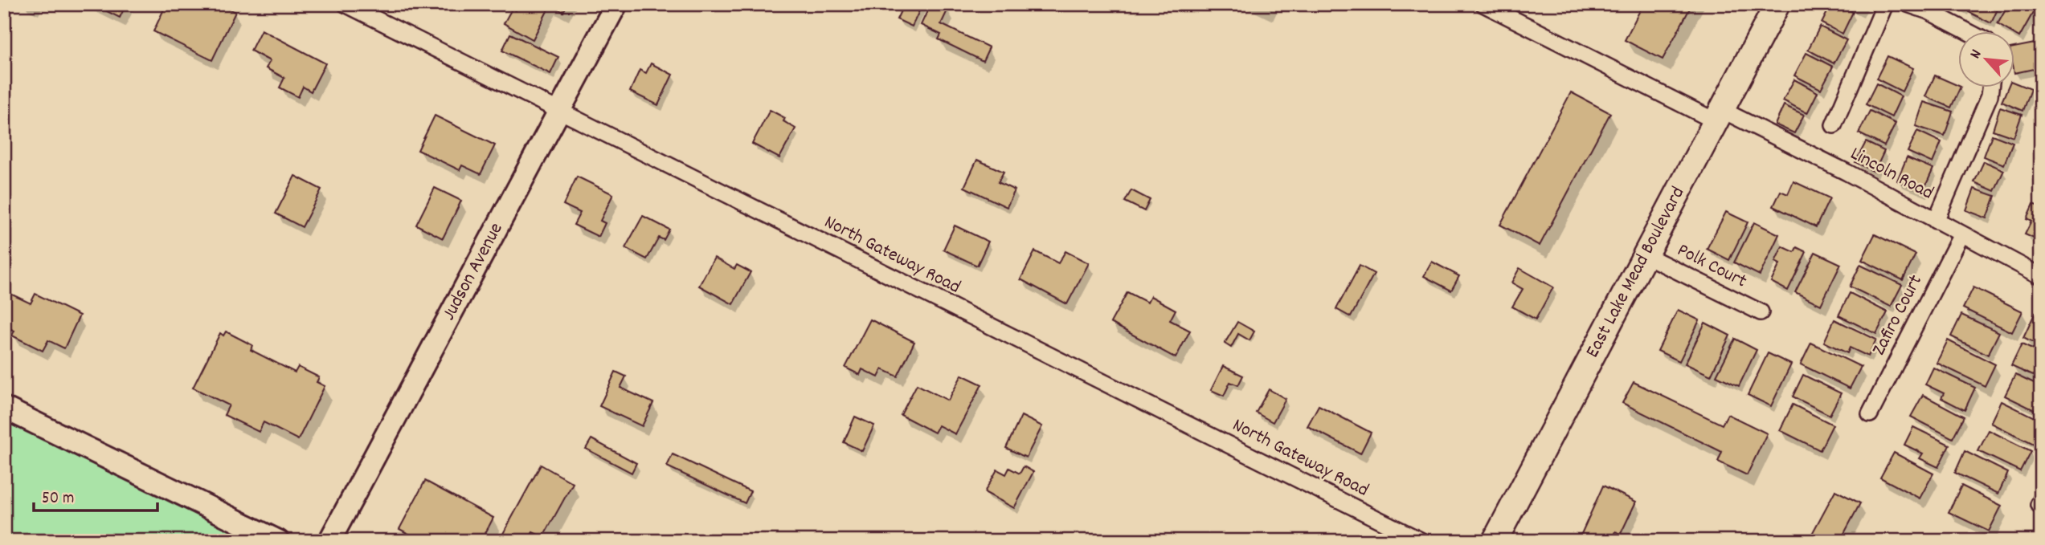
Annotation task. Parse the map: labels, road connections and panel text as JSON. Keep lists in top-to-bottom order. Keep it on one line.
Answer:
{"streets":{"main road":["East Lake Mead Boulevard"],"street":["Lincoln Road","North Gateway Road","Polk Court","Judson Avenue","Zafiro Court"]},"crossings":[["Lincoln Road","East Lake Mead Boulevard"],["Lincoln Road","Zafiro Court"],["North Gateway Road","Judson Avenue"],["Polk Court","East Lake Mead Boulevard"]],"scale_bar":"50 m","north":"top left"}
